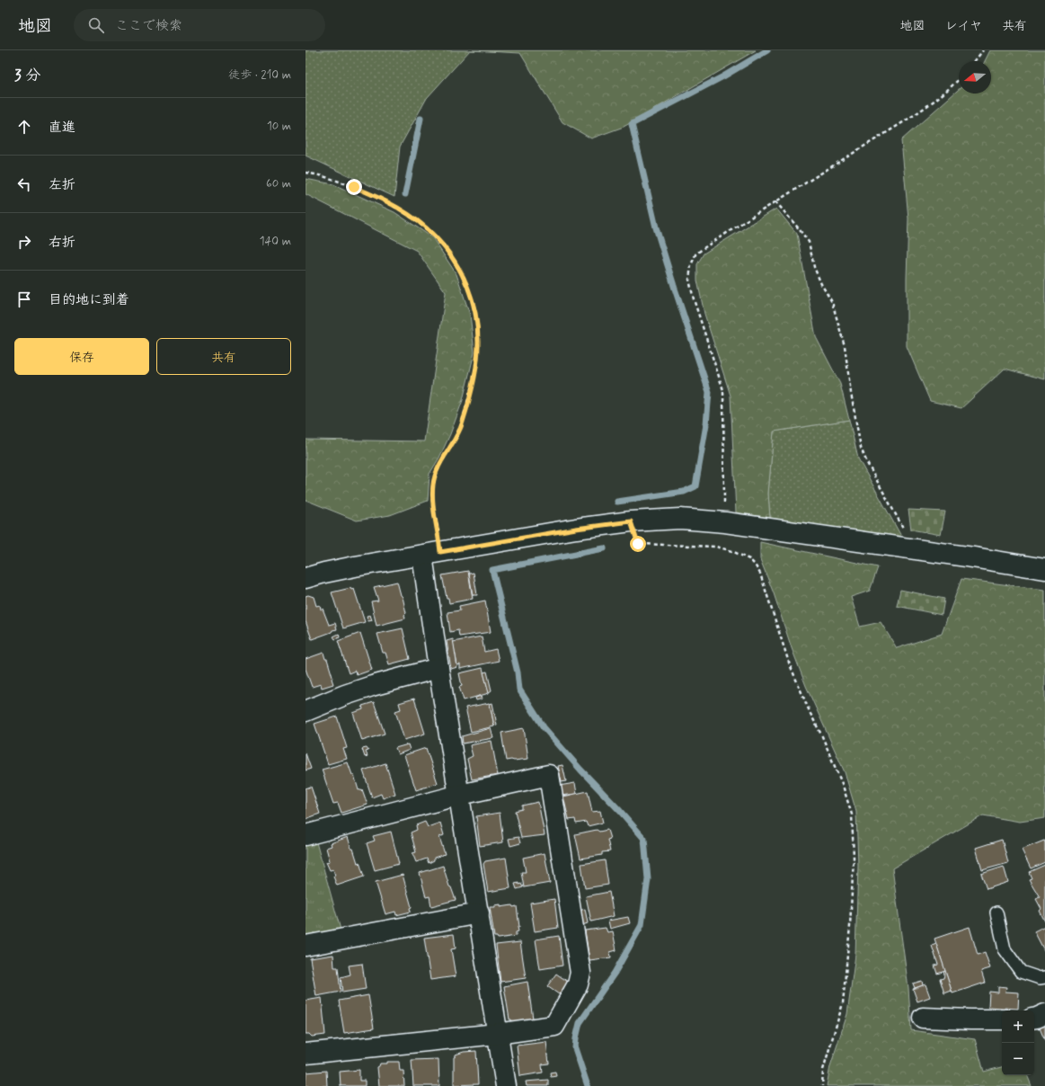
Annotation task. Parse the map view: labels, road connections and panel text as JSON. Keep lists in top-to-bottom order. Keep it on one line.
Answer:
{"north":"left","page":{"header":"地図","search":"ここで検索","nav":["地図","レイヤ","共有"],"heading":["3 分","徒歩 · 210 m"],"list":[["直進","10 m"],["左折","60 m"],["右折","140 m"],"目的地に到着"],"buttons":["保存","共有"],"map_buttons":["+","−"]}}
